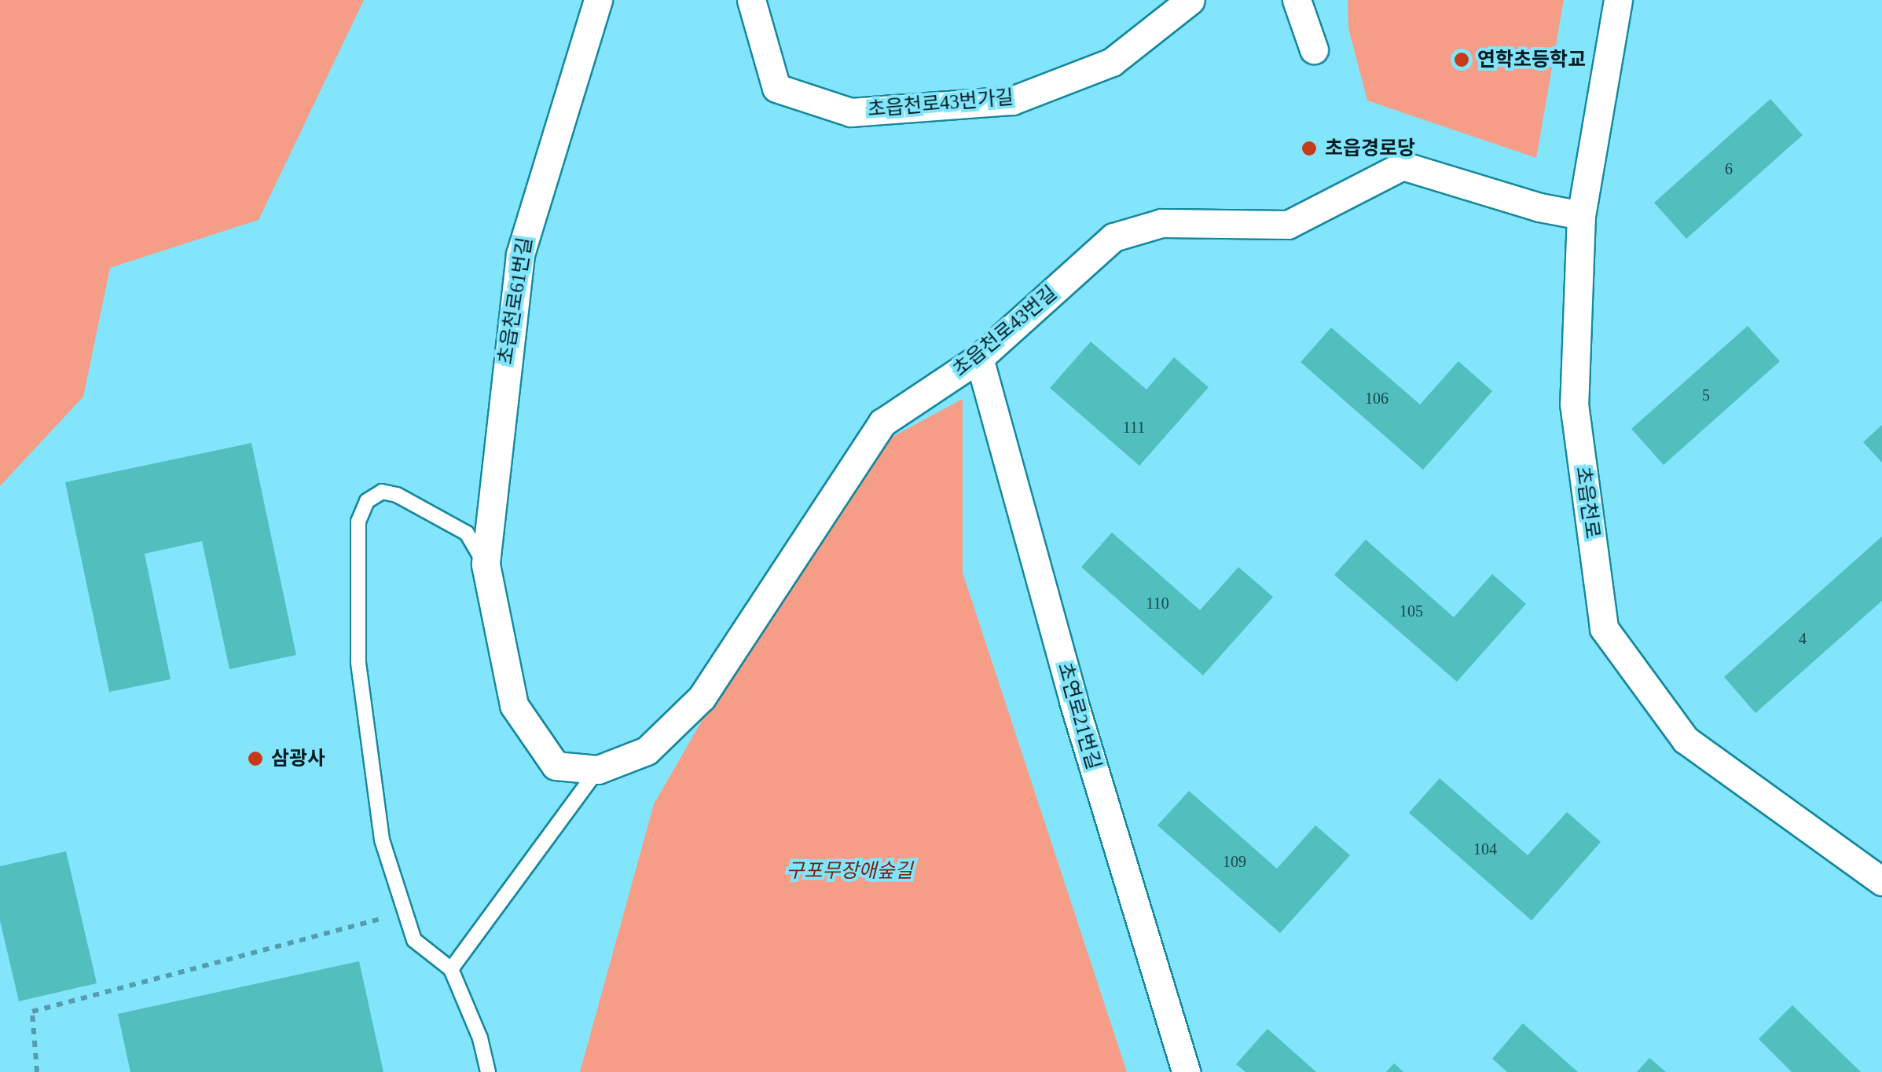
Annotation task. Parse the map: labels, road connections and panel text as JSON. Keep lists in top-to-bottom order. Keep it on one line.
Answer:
{"streets":{"street":["초읍천로43번가길","초읍천로61번길","초읍천로43번길","초읍천로","초연로21번길"]},"crossings":[["초읍천로61번길","초읍천로43번길"],["초읍천로43번길","초읍천로"],["초읍천로43번길","초연로21번길"]],"parks":["구포무장애숲길"],"places":["연학초등학교","초읍경로당","삼광사"],"house_numbers":["6","5","106","111","110","105","4","104","109"]}
